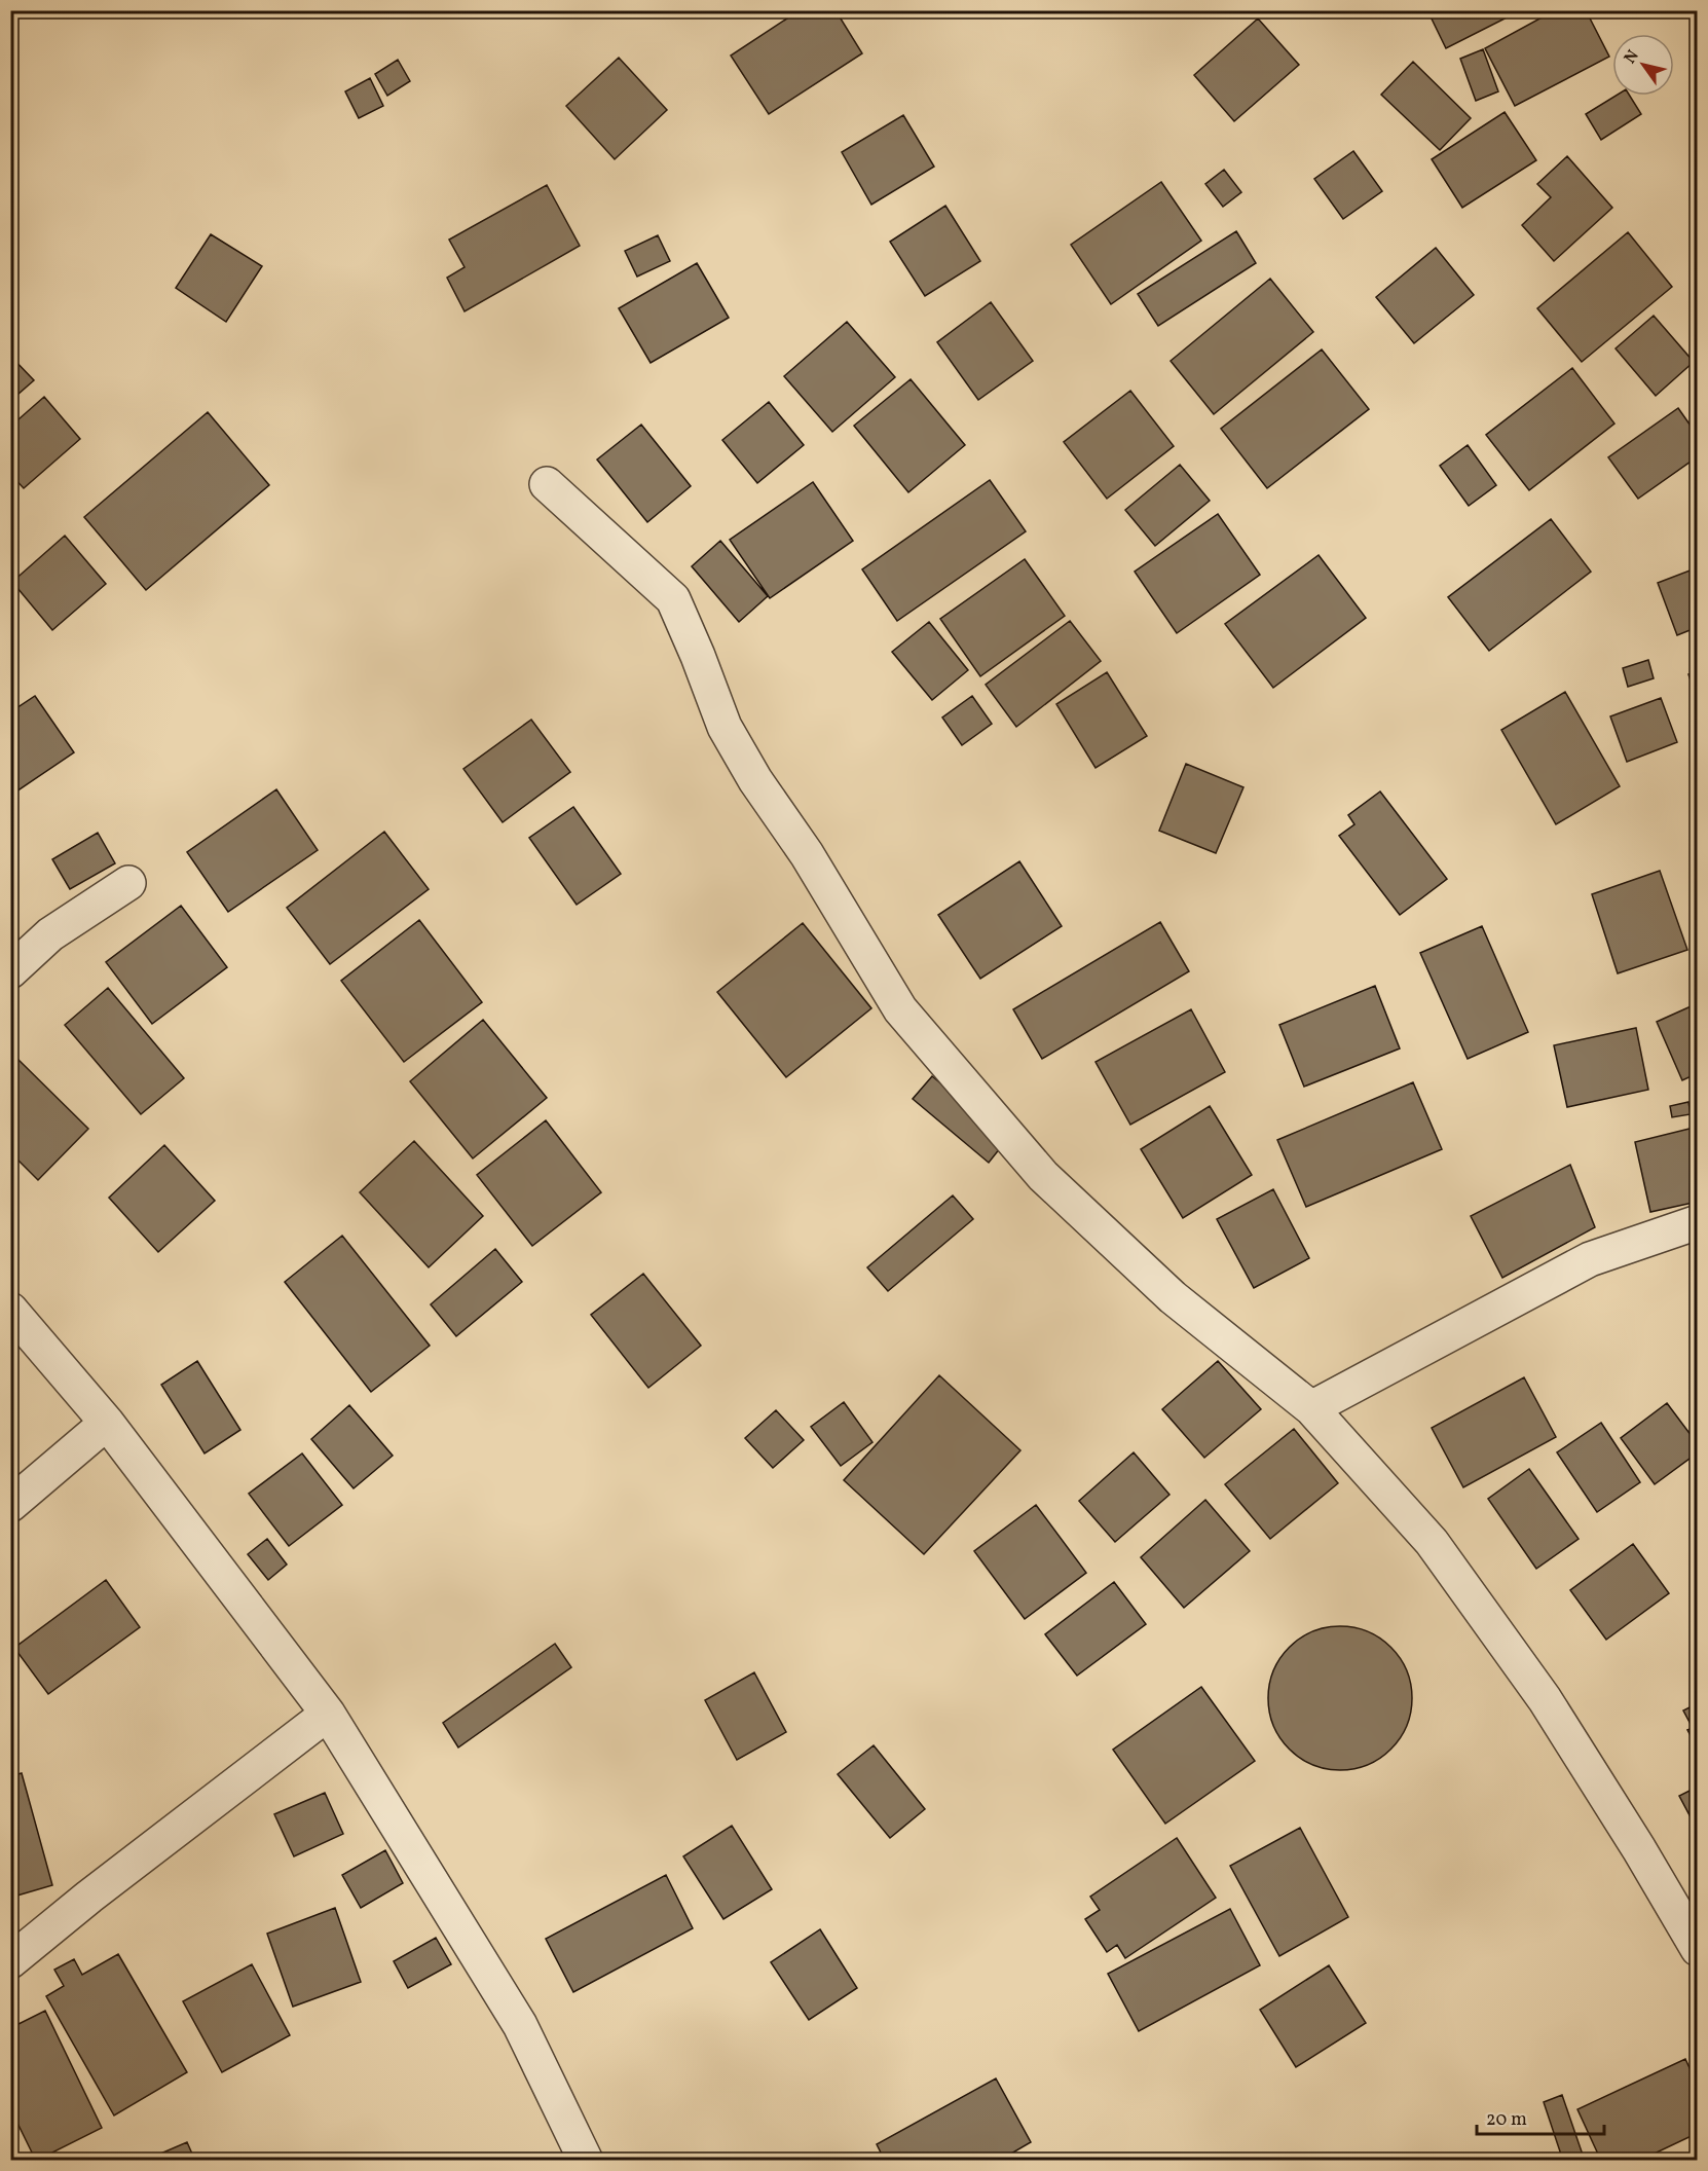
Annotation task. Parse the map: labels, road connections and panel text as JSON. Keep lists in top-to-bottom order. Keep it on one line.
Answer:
{"scale_bar":"20 m","north":"top left"}
